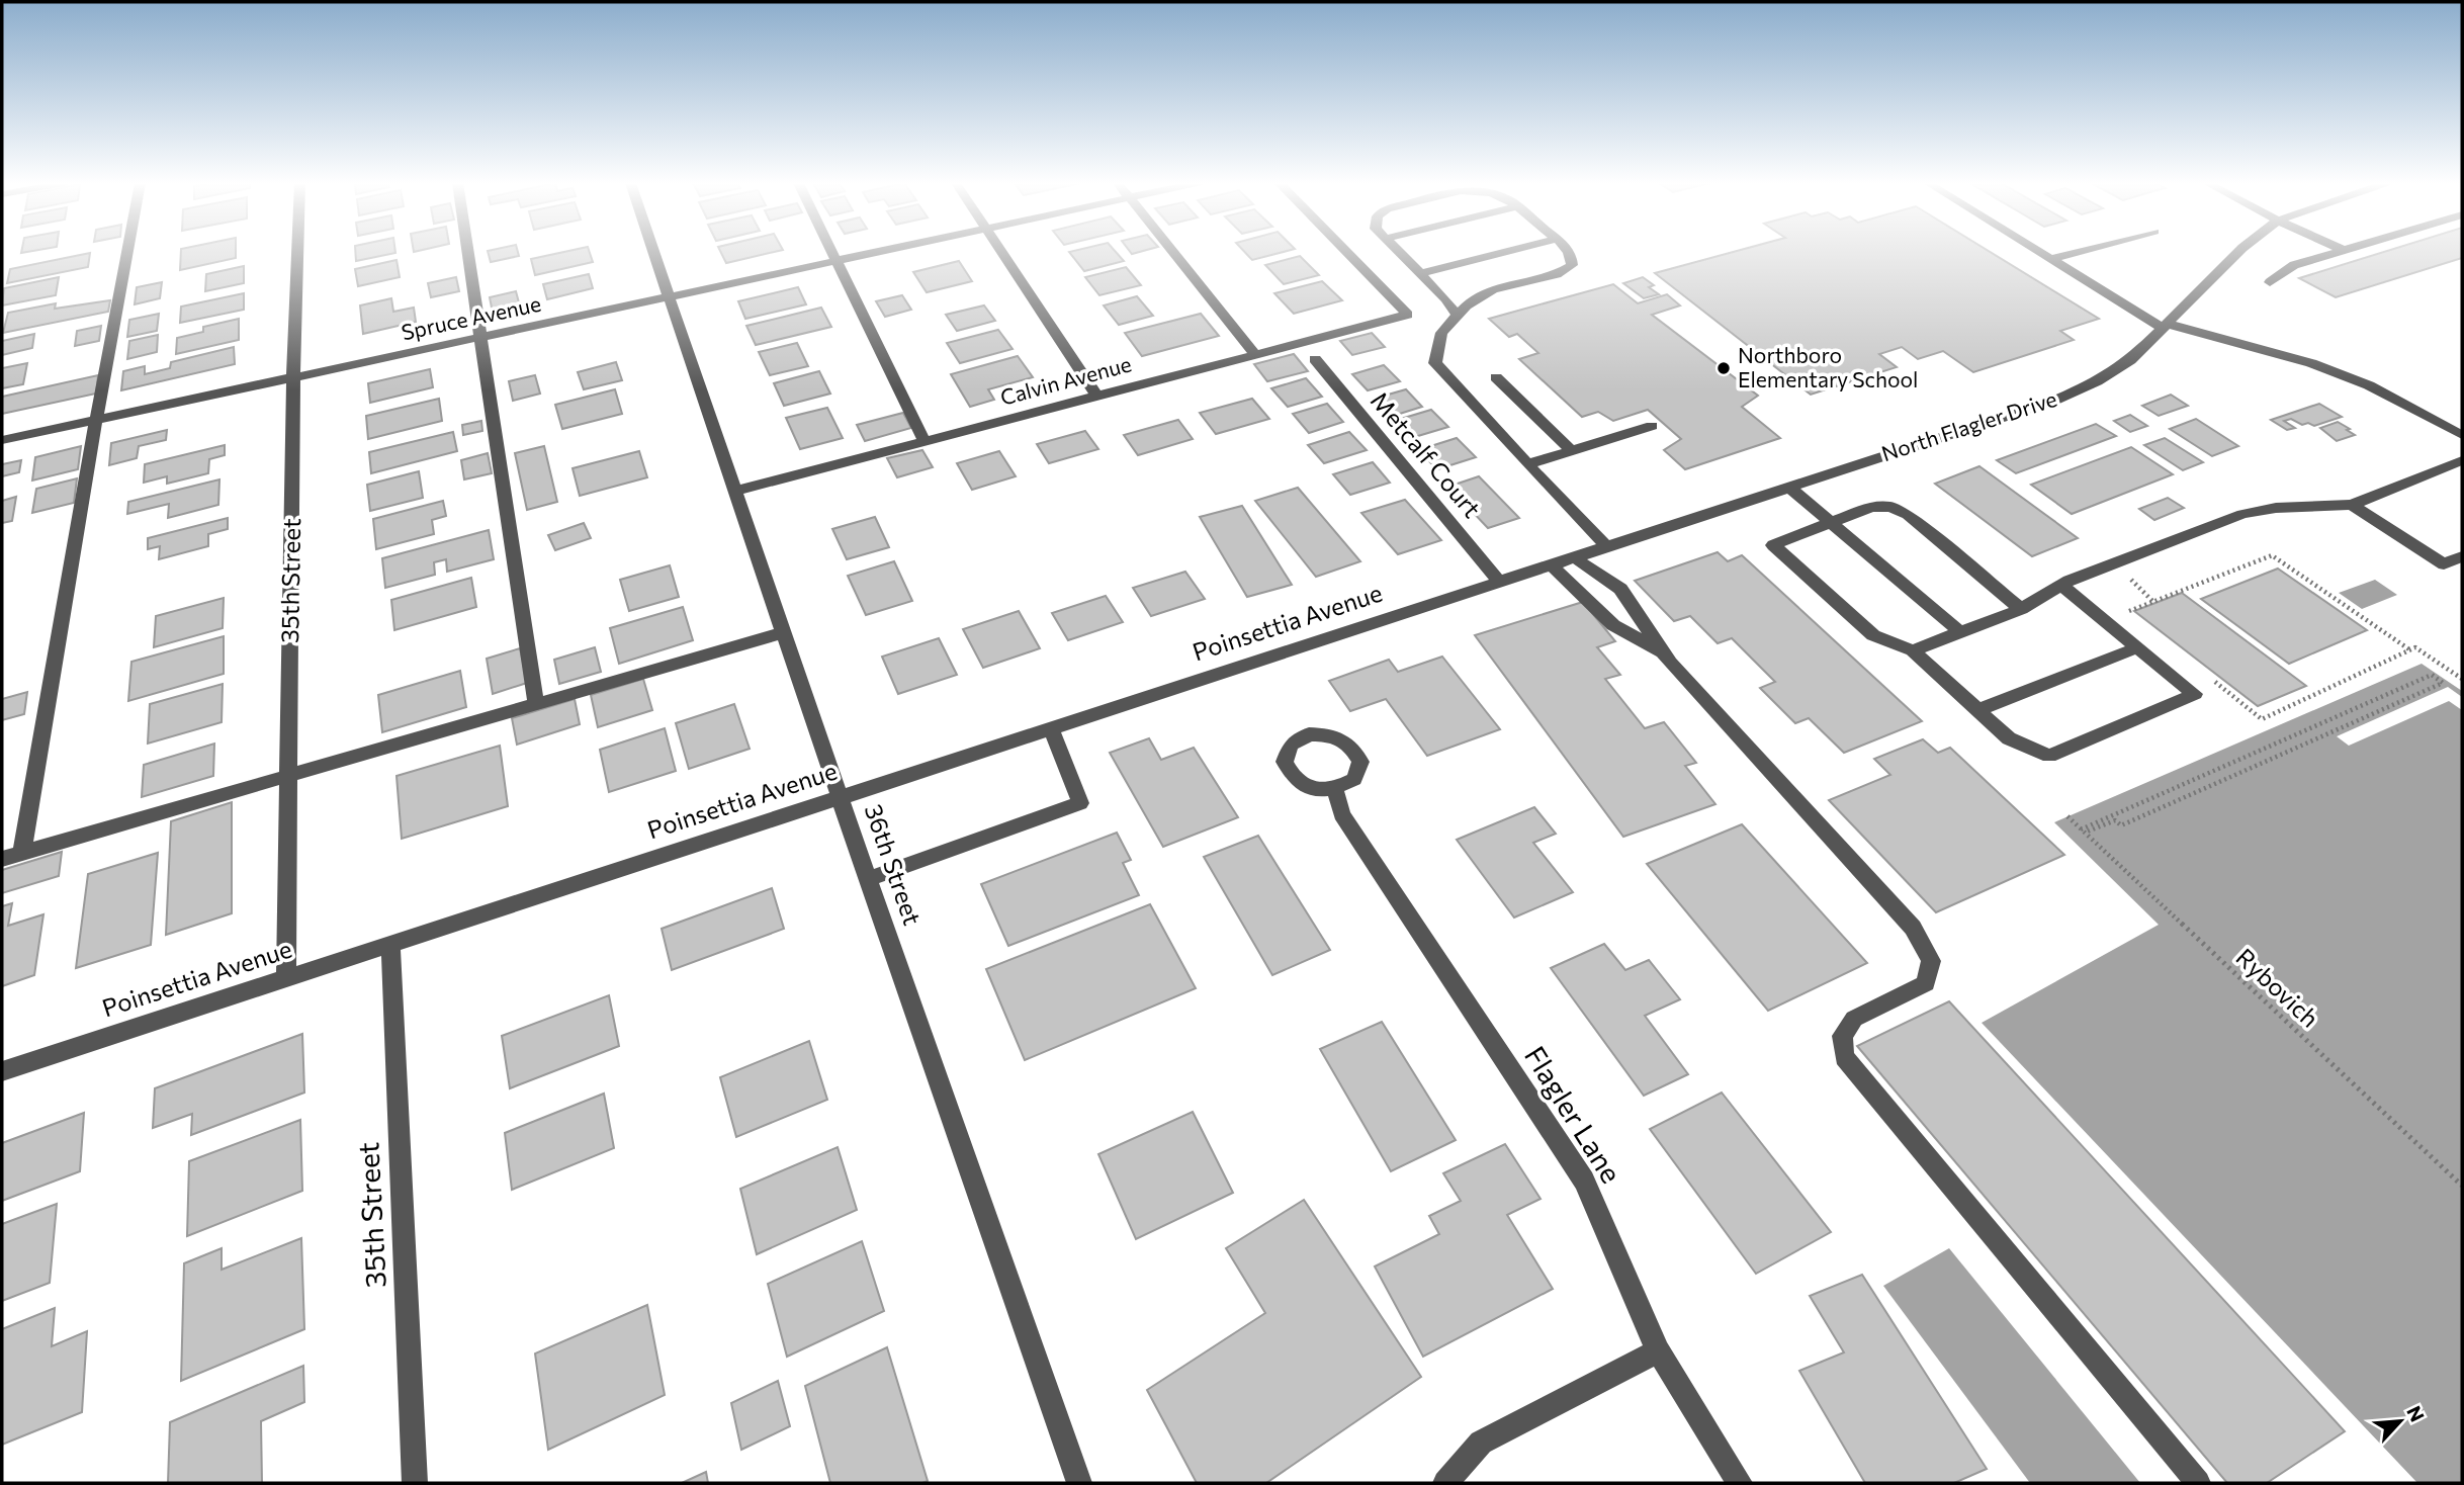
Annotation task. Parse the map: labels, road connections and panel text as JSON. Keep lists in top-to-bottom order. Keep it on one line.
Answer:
{"streets":{"street":["Spruce Avenue","Calvin Avenue","North Flagler Drive","Metcalf Court","35th Street","Poinsettia Avenue","36th Street","Flagler Lane"],"path":["Rybovich"]},"crossings":[["Spruce Avenue","35th Street"],["Spruce Avenue","36th Street"],["Calvin Avenue","36th Street"],["North Flagler Drive","Metcalf Court"],["North Flagler Drive","Poinsettia Avenue"],["Metcalf Court","Poinsettia Avenue"],["35th Street","Poinsettia Avenue"],["Poinsettia Avenue","36th Street"]],"places":["Northboro Elementary School"],"north":"top right"}
